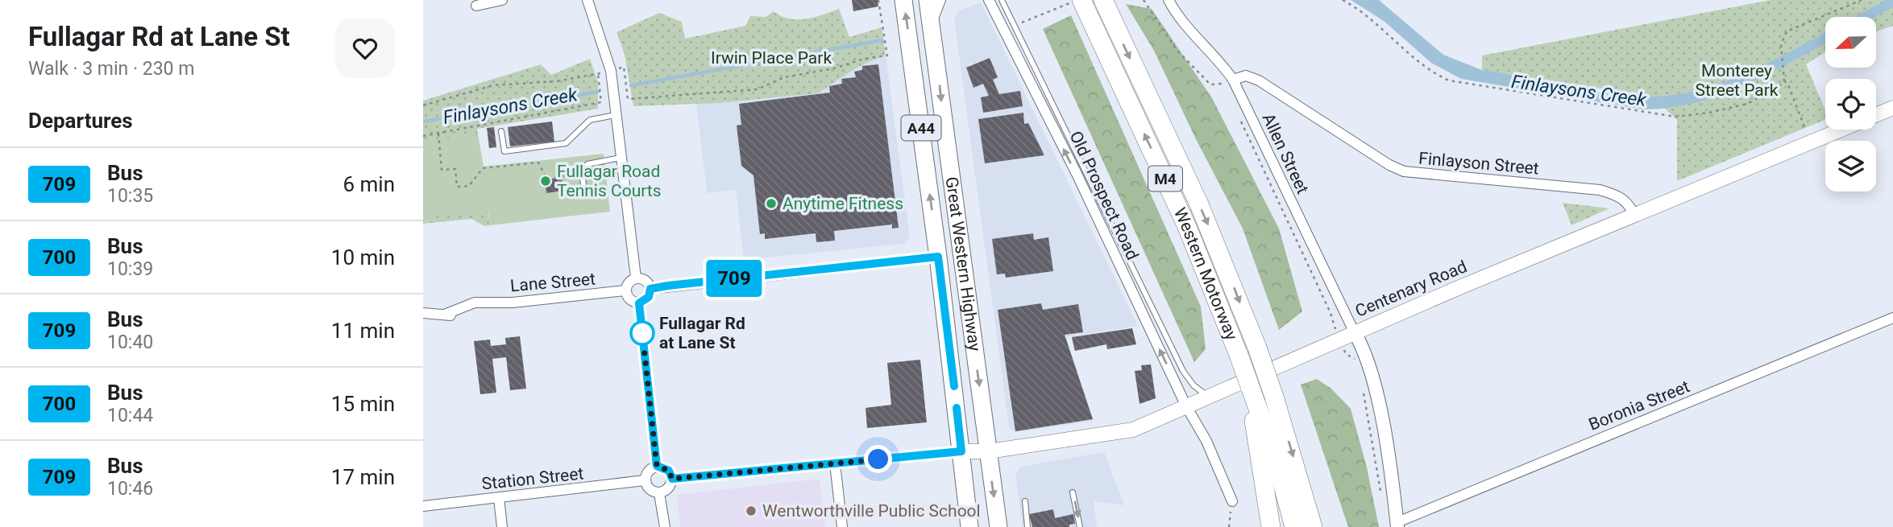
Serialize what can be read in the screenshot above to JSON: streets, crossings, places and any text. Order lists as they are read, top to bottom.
{
  "streets": {
    "highway": [
      "A44",
      "M4",
      "Great Western Highway",
      "Western Motorway"
    ],
    "main road": ["Centenary Road"],
    "street": [
      "Allen Street",
      "Finlayson Street",
      "Old Prospect Road",
      "Lane Street",
      "Boronia Street",
      "Station Street"
    ]
  },
  "crossings": [
    ["Allen Street", "Finlayson Street"],
    ["Allen Street", "Centenary Road"],
    ["Finlayson Street", "Centenary Road"],
    ["Old Prospect Road", "Centenary Road"],
    ["Great Western Highway", "Centenary Road"]
  ],
  "one_way": ["Old Prospect Road"],
  "water": ["Finlaysons Creek"],
  "parks": ["Irwin Place Park", "Monterey Street Park"],
  "places": [
    "Fullagar Road Tennis Courts",
    "Anytime Fitness",
    "Fullagar Rd at Lane St",
    "Wentworthville Public School"
  ],
  "lines": ["bus line 709"],
  "north": "left",
  "page": {
    "heading": [
      ["Fullagar Rd at Lane St", "Walk · 3 min · 230 m"],
      "Departures"
    ],
    "on_map": "709",
    "list": [
      {
        "mark": "709",
        "name": "Bus",
        "note": "10:35",
        "value": "6 min"
      },
      {
        "mark": "700",
        "name": "Bus",
        "note": "10:39",
        "value": "10 min"
      },
      {
        "mark": "709",
        "name": "Bus",
        "note": "10:40",
        "value": "11 min"
      },
      {
        "mark": "700",
        "name": "Bus",
        "note": "10:44",
        "value": "15 min"
      },
      {
        "mark": "709",
        "name": "Bus",
        "note": "10:46",
        "value": "17 min"
      }
    ]
  }
}
